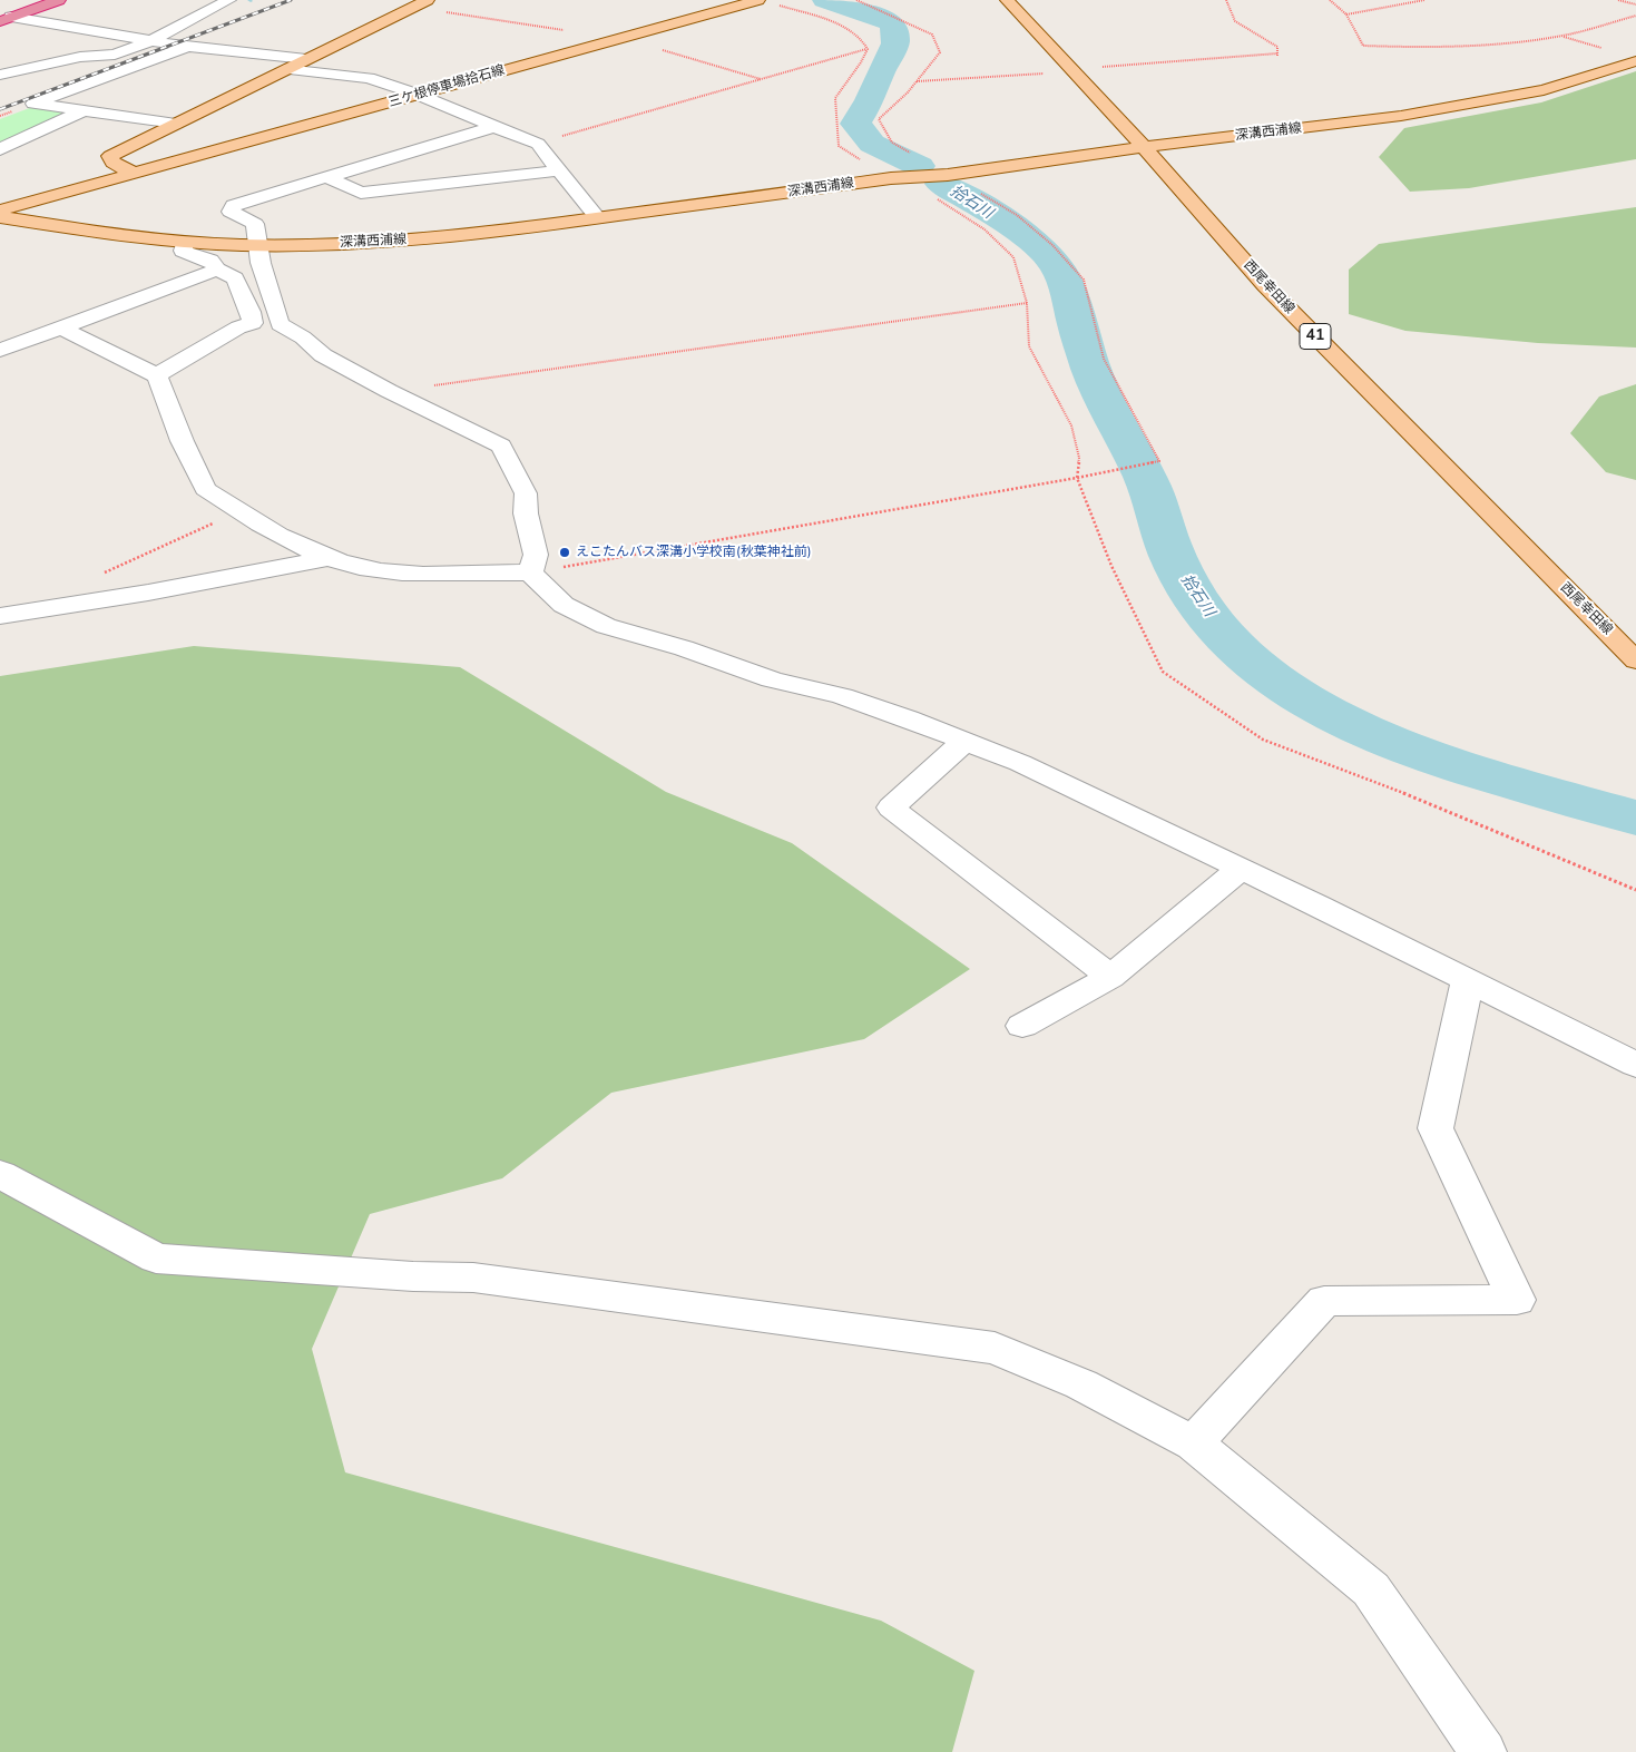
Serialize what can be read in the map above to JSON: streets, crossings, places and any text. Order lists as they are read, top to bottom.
{
  "streets": {
    "main road": [
      "三ケ根停車場拾石線",
      "深溝西浦線",
      "西尾幸田線",
      "41"
    ]
  },
  "crossings": [
    ["深溝西浦線", "西尾幸田線"]
  ],
  "water": ["拾石川"],
  "places": ["えこたんバス深溝小学校南(秋葉神社前)"]
}
